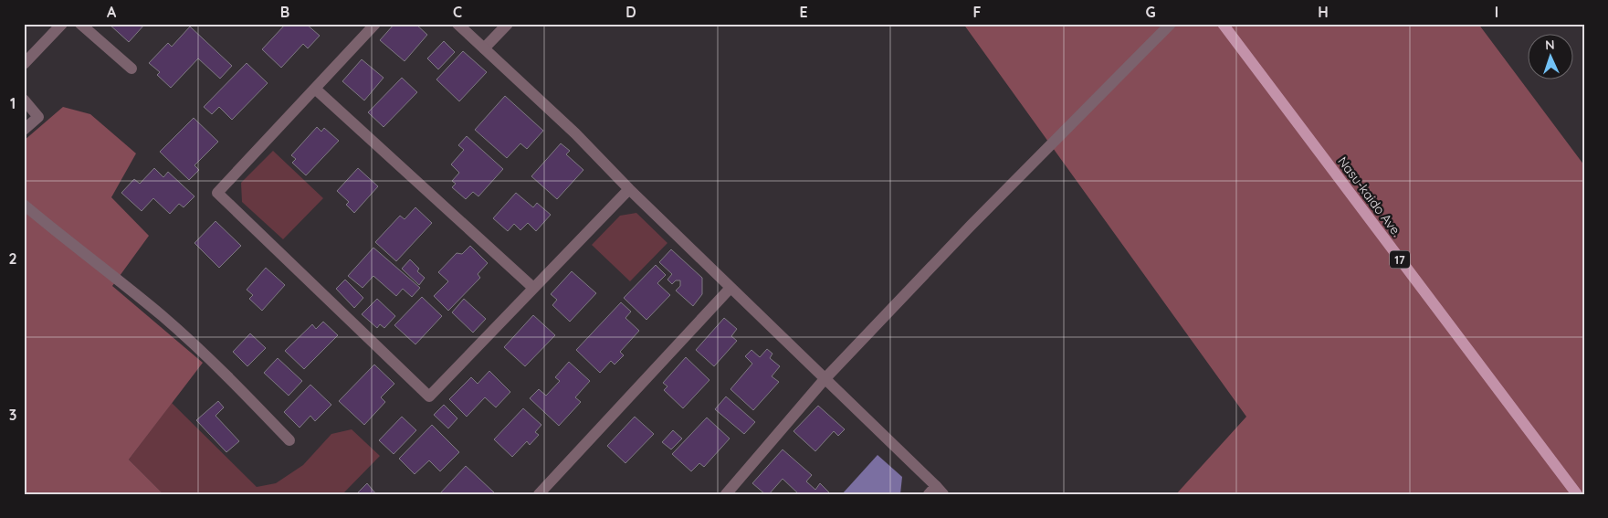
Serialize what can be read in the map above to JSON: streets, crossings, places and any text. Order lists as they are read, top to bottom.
{
  "streets": {
    "main road": ["Nasu-kaido Ave.", "17"]
  },
  "north": "top",
  "grid": {
    "columns": [
      "A",
      "B",
      "C",
      "D",
      "E",
      "F",
      "G",
      "H",
      "I"
    ],
    "rows": ["1", "2", "3"]
  }
}
